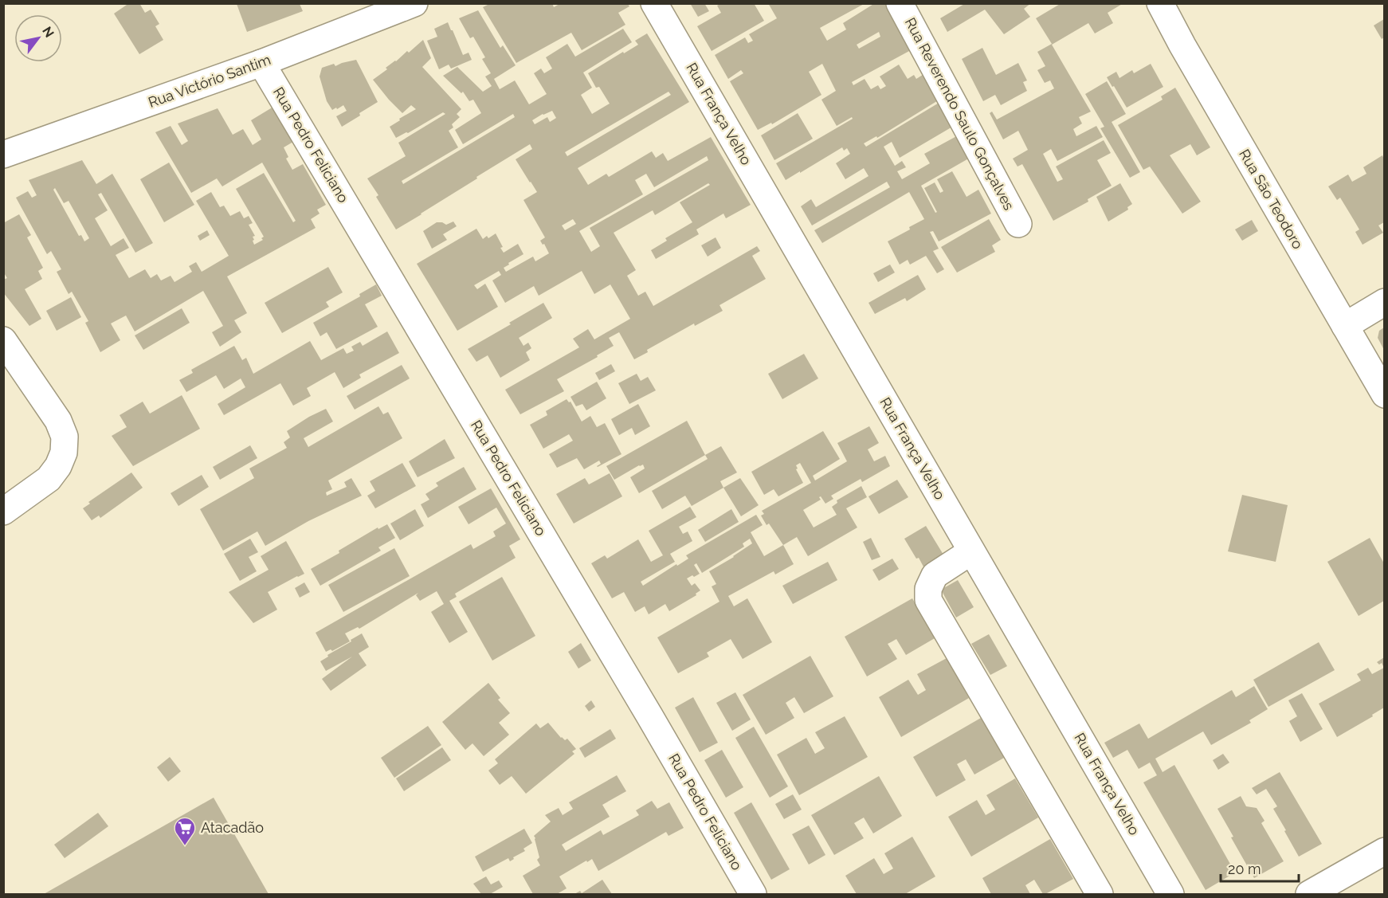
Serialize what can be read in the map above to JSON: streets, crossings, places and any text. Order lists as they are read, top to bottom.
{
  "streets": {
    "street": [
      "Rua Victório Santim",
      "Rua França Velho",
      "Rua Reverendo Saulo Gonçalves",
      "Rua Pedro Feliciano",
      "Rua São Teodoro"
    ]
  },
  "crossings": [
    ["Rua Victório Santim", "Rua Pedro Feliciano"]
  ],
  "places": {
    "supermarket": ["Atacadão"]
  },
  "scale_bar": "20 m",
  "north": "top right"
}
